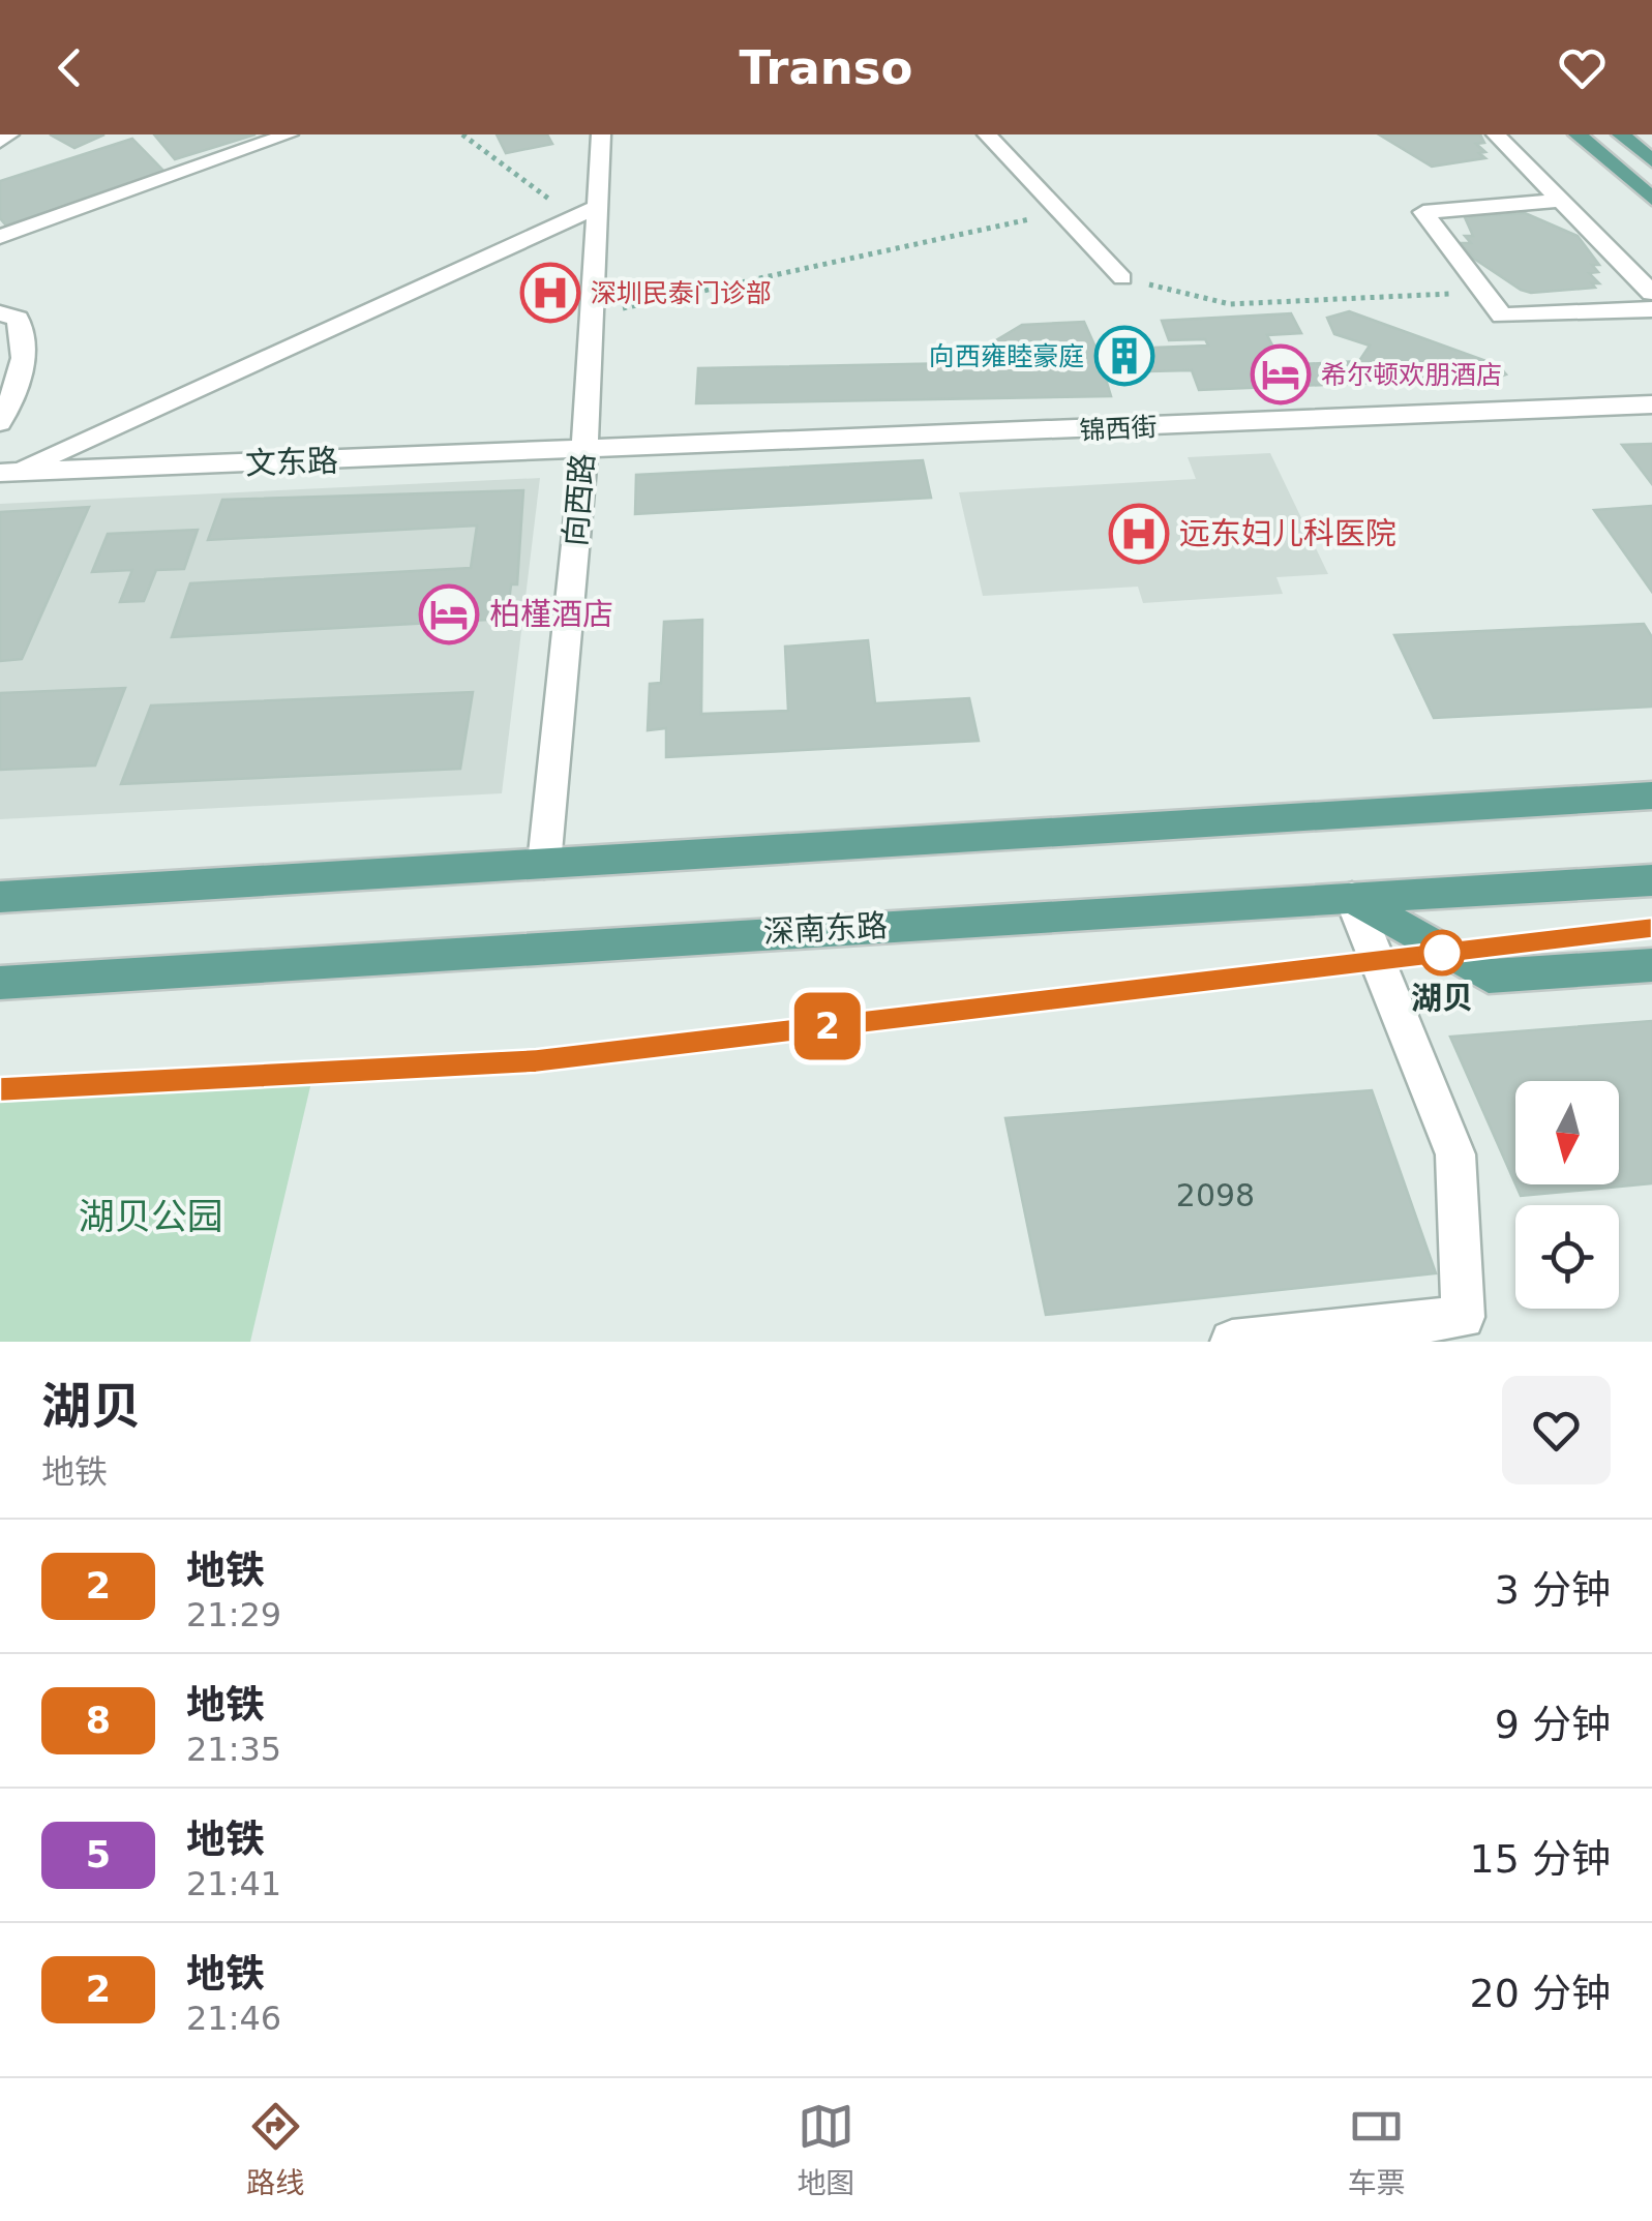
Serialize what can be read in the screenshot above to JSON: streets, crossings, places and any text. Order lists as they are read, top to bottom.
{
  "streets": {
    "main road": ["深南东路"],
    "street": ["锦西街", "文东路", "向西路"]
  },
  "crossings": [
    ["锦西街", "文东路"],
    ["锦西街", "向西路"],
    ["文东路", "向西路"]
  ],
  "parks": ["湖贝公园"],
  "places": {
    "hospital": ["深圳民泰门诊部", "远东妇儿科医院"],
    "building": ["向西雍睦豪庭"],
    "hotel": ["希尔顿欢朋酒店", "柏槿酒店"],
    "other": ["湖贝"]
  },
  "lines": ["metro line 2"],
  "house_numbers": ["2098"],
  "north": "bottom",
  "page": {
    "header": "Transo",
    "on_map": "2",
    "heading": ["湖贝", "地铁"],
    "list": [
      {
        "mark": "2",
        "name": "地铁",
        "note": "21:29",
        "value": "3 分钟"
      },
      {
        "mark": "8",
        "name": "地铁",
        "note": "21:35",
        "value": "9 分钟"
      },
      {
        "mark": "5",
        "name": "地铁",
        "note": "21:41",
        "value": "15 分钟"
      },
      {
        "mark": "2",
        "name": "地铁",
        "note": "21:46",
        "value": "20 分钟"
      }
    ],
    "tabs": ["路线", "地图", "车票"]
  }
}
